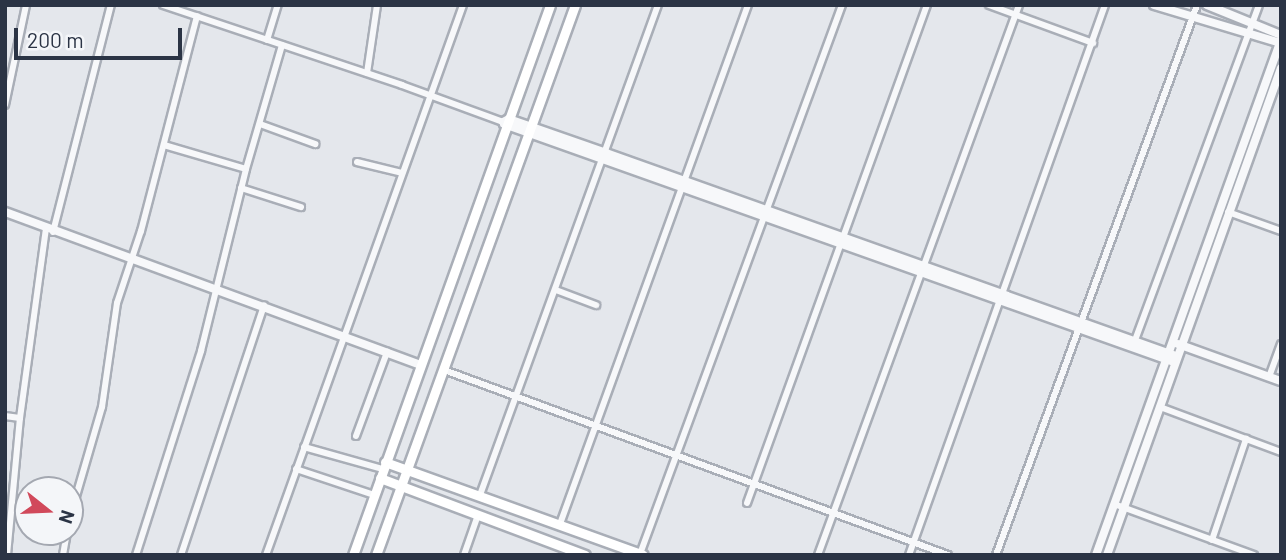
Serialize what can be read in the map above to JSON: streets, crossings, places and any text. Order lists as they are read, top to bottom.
{
  "scale_bar": "200 m",
  "north": "right"
}
